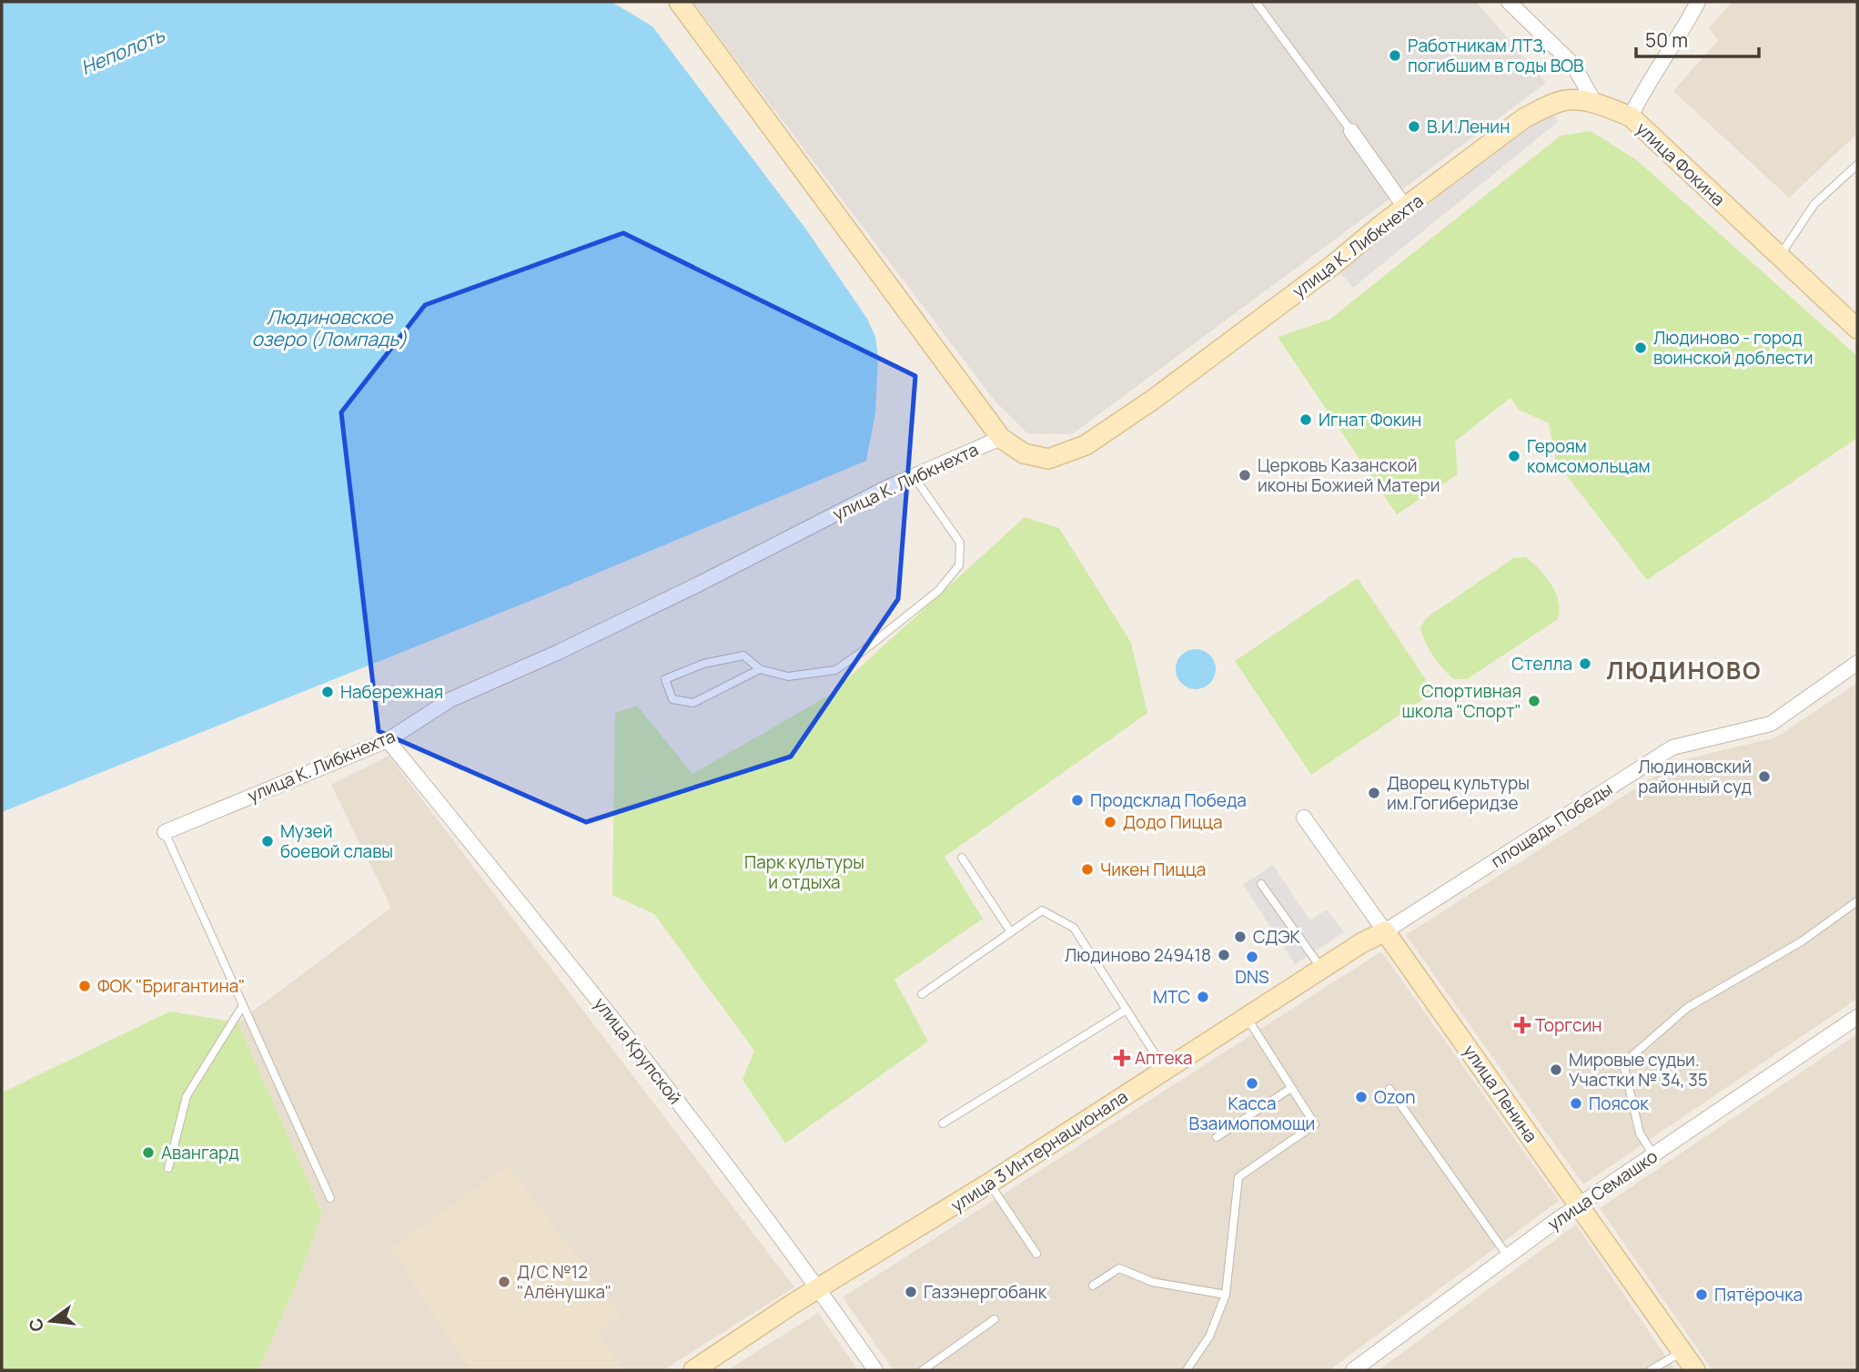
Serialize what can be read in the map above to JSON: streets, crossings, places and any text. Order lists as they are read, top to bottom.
{
  "streets": {
    "street": [
      "улица Фокина",
      "улица К. Либкнехта",
      "площадь Победы",
      "улица Крупской",
      "улица Ленина",
      "улица 3 Интернационала",
      "улица Семашко"
    ]
  },
  "crossings": [
    ["улица Фокина", "улица К. Либкнехта"],
    ["улица К. Либкнехта", "улица Крупской"],
    ["площадь Победы", "улица Ленина"],
    ["площадь Победы", "улица 3 Интернационала"],
    ["улица Крупской", "улица 3 Интернационала"],
    ["улица Ленина", "улица 3 Интернационала"],
    ["улица Ленина", "улица Семашко"]
  ],
  "districts": ["ЛЮДИНОВО"],
  "water": ["Неполоть", "Людиновское озеро (Ломпадь)"],
  "parks": ["Парк культуры и отдыха"],
  "places": {
    "other": [
      "Работникам ЛТЗ, погибшим в годы ВОВ",
      "В.И.Ленин",
      "Людиново - город воинской доблести",
      "Игнат Фокин",
      "Героям комсомольцам",
      "Церковь Казанской иконы Божией Матери",
      "Стелла",
      "Набережная",
      "Спортивная школа \"Спорт\"",
      "Людиновский районный суд",
      "Дворец культуры им.Гогиберидзе",
      "Продсклад Победа",
      "Додо Пицца",
      "Музей боевой славы",
      "Чикен Пицца",
      "СДЭК",
      "Людиново 249418",
      "DNS",
      "ФОК \"Бригантина\"",
      "МТС",
      "Мировые судьи. Участки № 34, 35",
      "Касса Взаимопомощи",
      "Ozon",
      "Поясок",
      "Авангард",
      "Д/С №12 \"Алёнушка\"",
      "Газэнергобанк",
      "Пятёрочка"
    ],
    "health": ["Торгсин", "Аптека"]
  },
  "scale_bar": "50 m",
  "north": "left"
}
